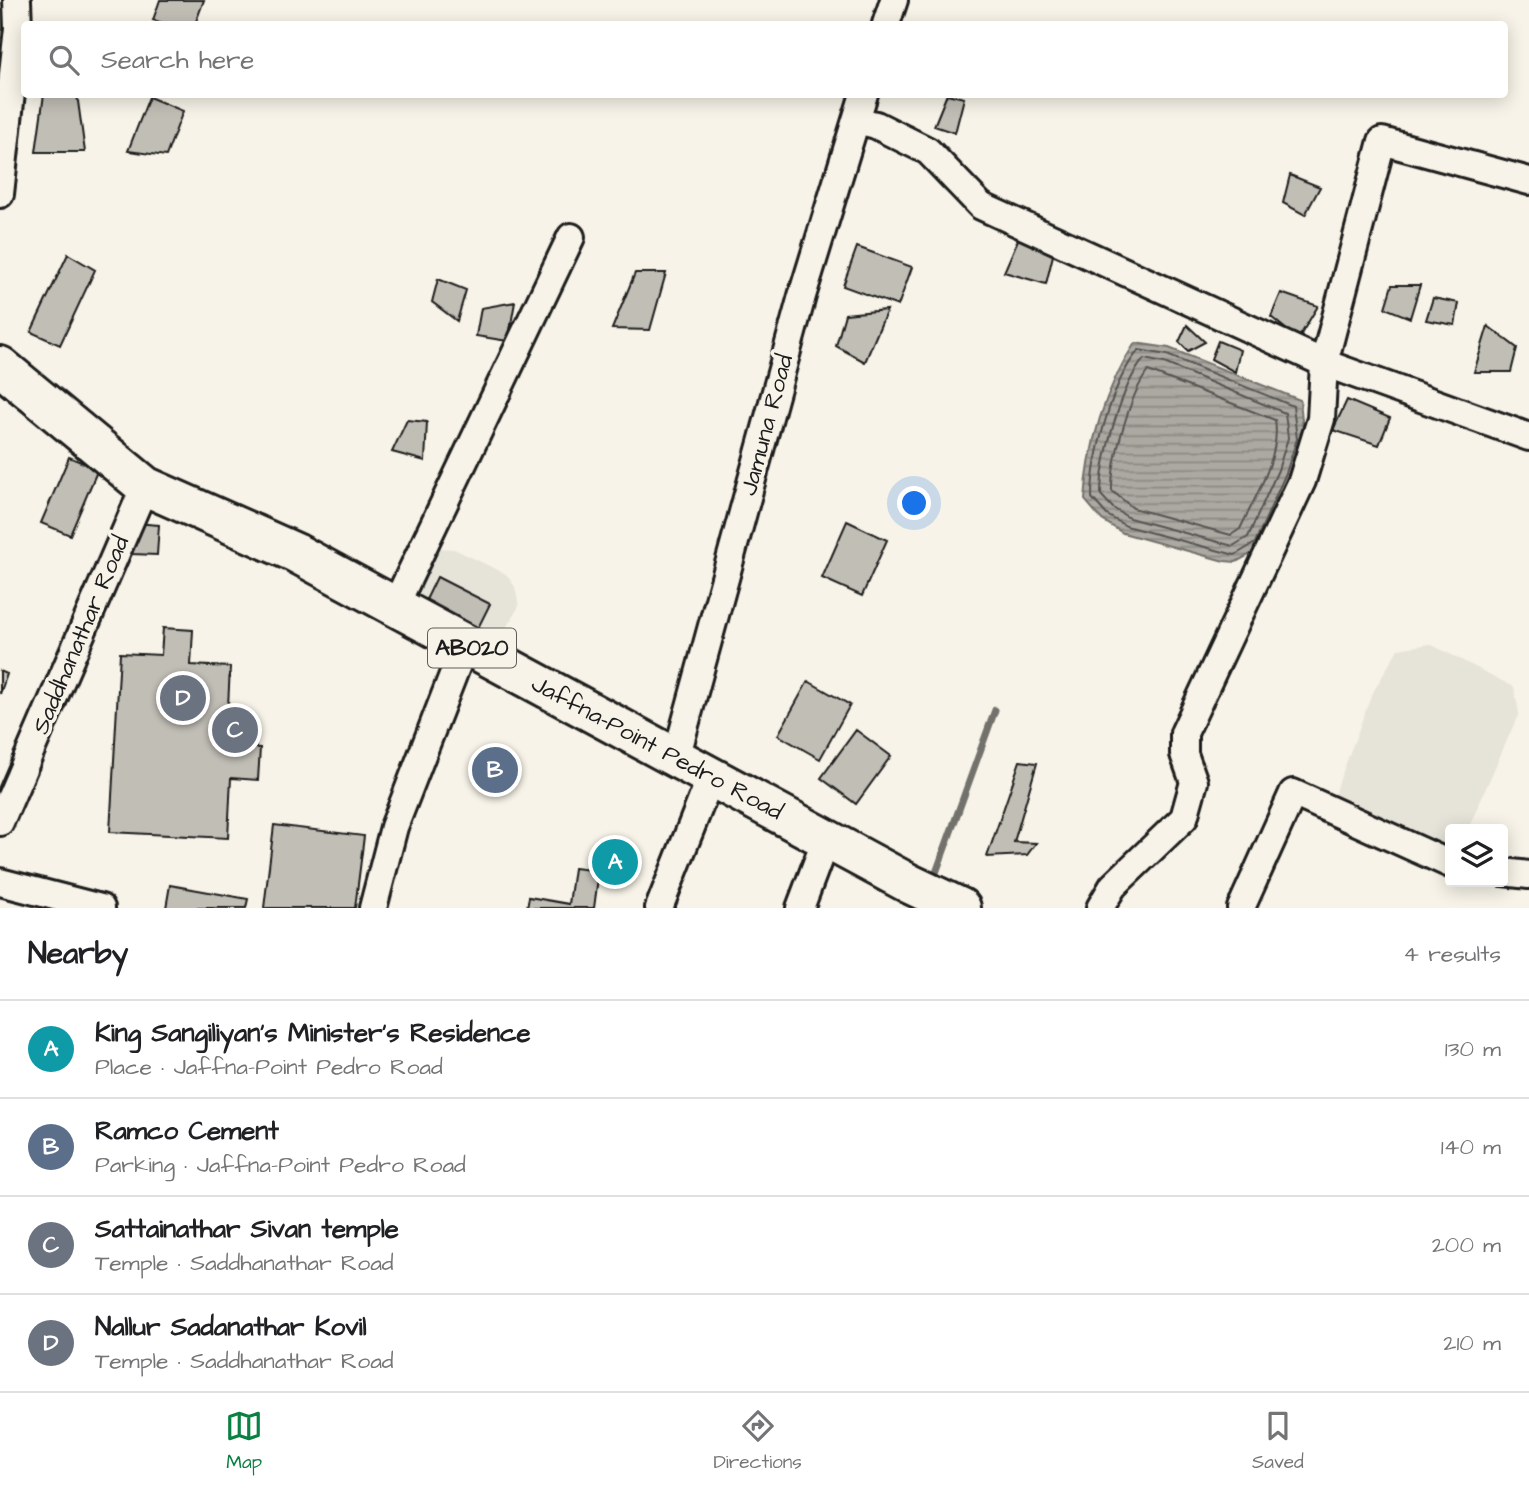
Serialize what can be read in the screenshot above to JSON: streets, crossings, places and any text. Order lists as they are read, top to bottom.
{
  "streets": {
    "main road": ["AB020", "Jaffna-Point Pedro Road"],
    "street": ["Jamuna Road", "Saddhanathar Road"]
  },
  "crossings": [
    ["Jamuna Road", "Jaffna-Point Pedro Road"],
    ["Saddhanathar Road", "Jaffna-Point Pedro Road"]
  ],
  "page": {
    "search": "Search here",
    "pins": [
      "D",
      "C",
      "B",
      "A"
    ],
    "heading": ["Nearby", "4 results"],
    "list": [
      {
        "mark": "A",
        "name": "King Sangiliyan's Minister's Residence",
        "note": "Place · Jaffna-Point Pedro Road",
        "value": "130 m"
      },
      {
        "mark": "B",
        "name": "Ramco Cement",
        "note": "Parking · Jaffna-Point Pedro Road",
        "value": "140 m"
      },
      {
        "mark": "C",
        "name": "Sattainathar Sivan temple",
        "note": "Temple · Saddhanathar Road",
        "value": "200 m"
      },
      {
        "mark": "D",
        "name": "Nallur Sadanathar Kovil",
        "note": "Temple · Saddhanathar Road",
        "value": "210 m"
      }
    ],
    "nav": ["Map", "Directions", "Saved"]
  }
}
